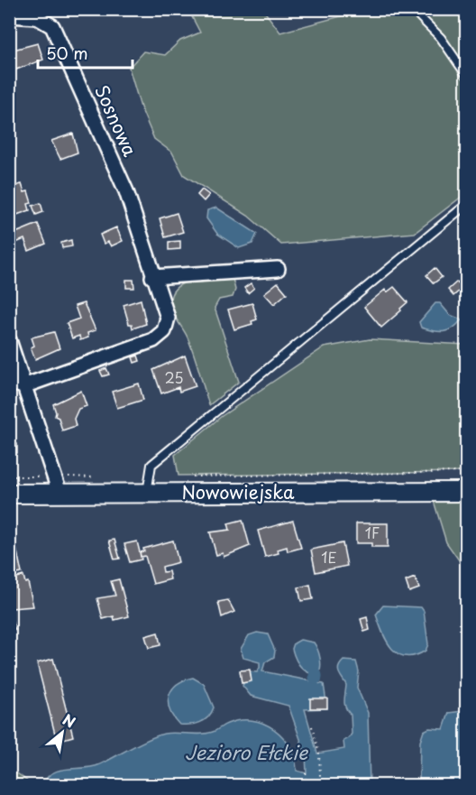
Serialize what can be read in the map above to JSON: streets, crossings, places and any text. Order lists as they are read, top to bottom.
{
  "streets": {
    "street": ["Sosnowa", "Nowowiejska"]
  },
  "water": ["Jezioro Ełckie"],
  "house_numbers": ["25", "1F", "1E"],
  "scale_bar": "50 m",
  "north": "top right"
}
